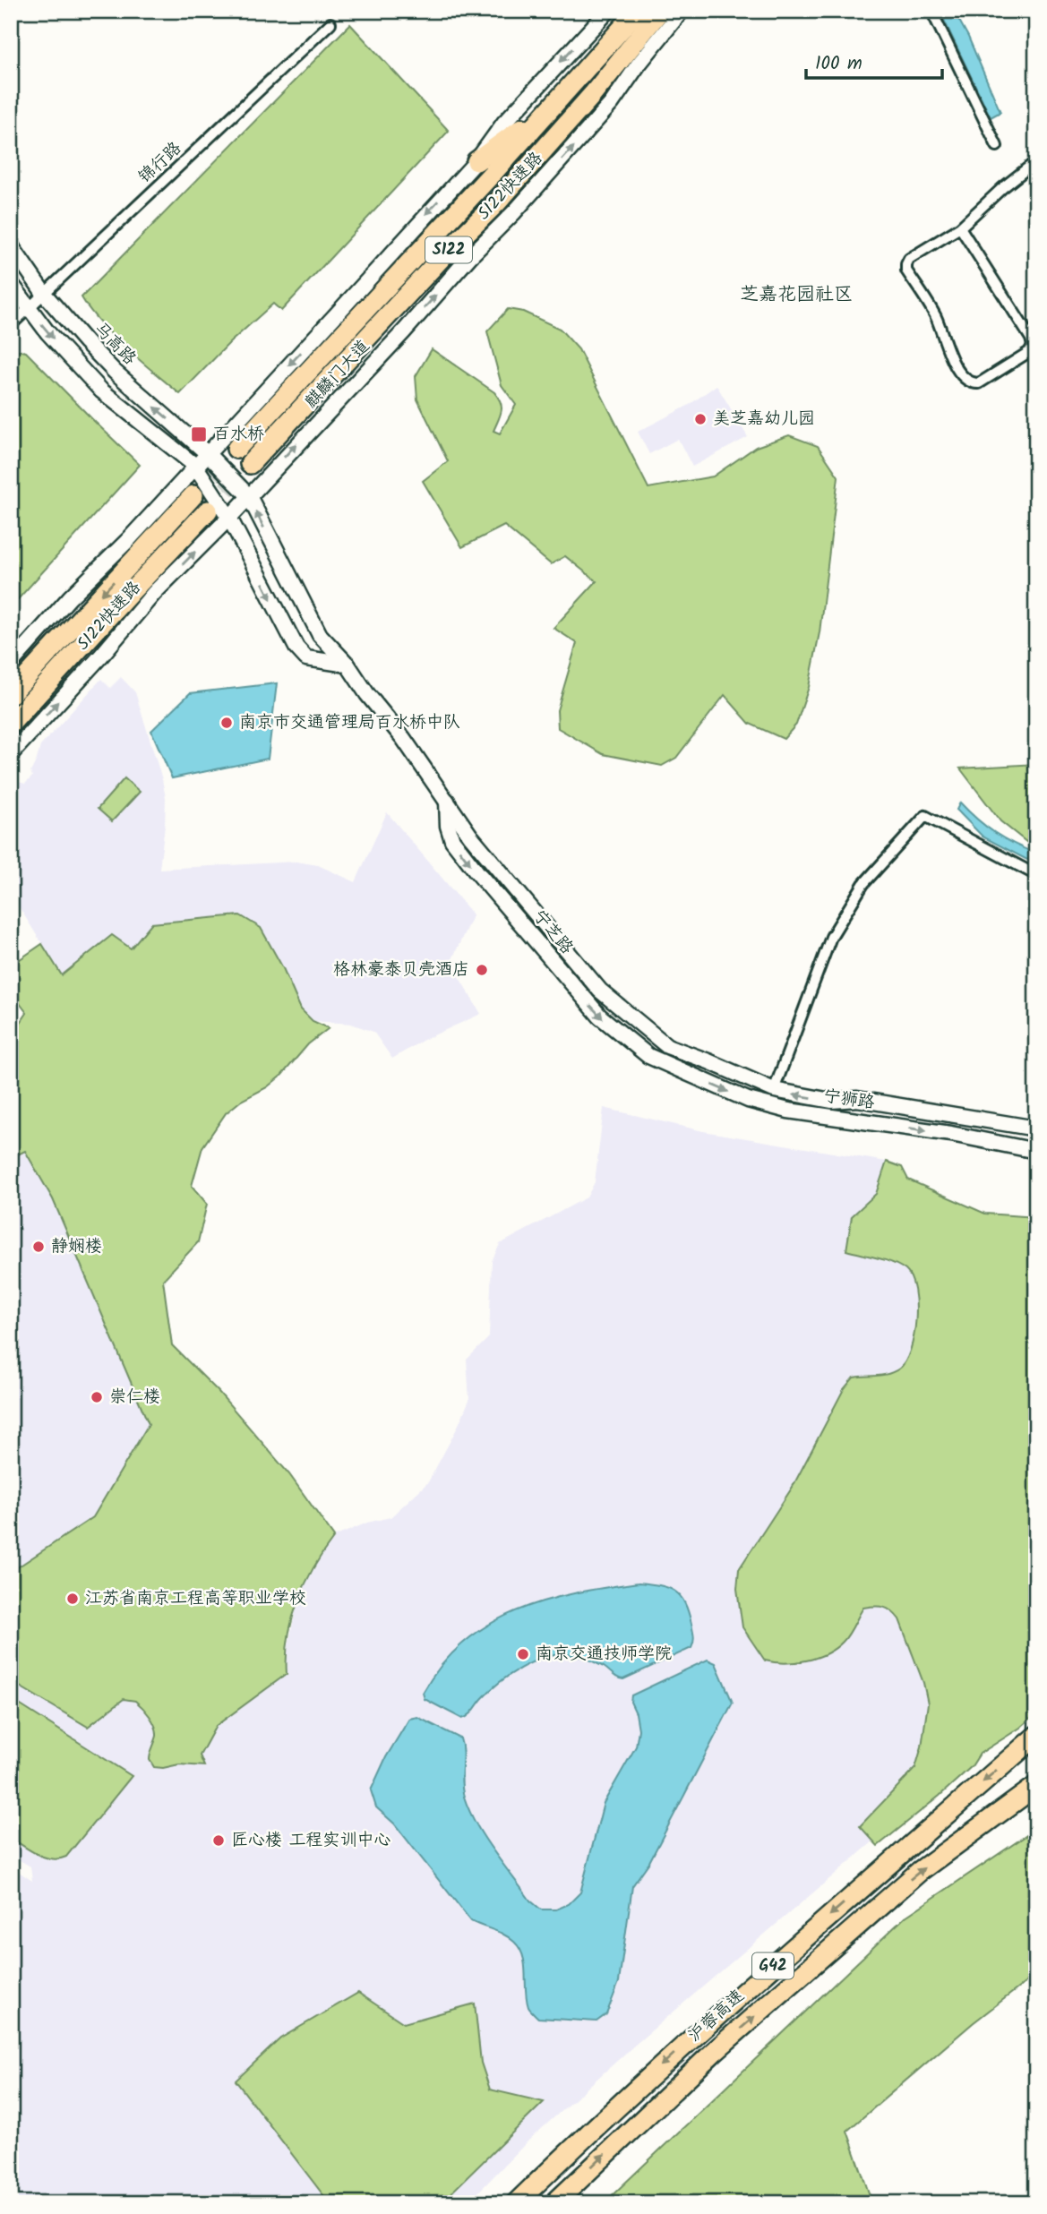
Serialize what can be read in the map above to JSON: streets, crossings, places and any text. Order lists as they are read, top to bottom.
{
  "streets": {
    "highway": [
      "S122快速路",
      "S122",
      "G42",
      "沪蓉高速"
    ],
    "main road": [
      "马高路",
      "麒麟门大道",
      "宁芝路",
      "宁狮路"
    ],
    "street": ["锦行路"]
  },
  "crossings": [
    ["锦行路", "马高路"],
    ["马高路", "麒麟门大道"],
    ["马高路", "宁芝路"],
    ["麒麟门大道", "宁芝路"],
    ["宁芝路", "宁狮路"]
  ],
  "districts": ["芝嘉花园社区"],
  "places": {
    "other": [
      "美芝嘉幼儿园",
      "南京市交通管理局百水桥中队",
      "格林豪泰贝壳酒店",
      "静娴楼",
      "崇仁楼",
      "江苏省南京工程高等职业学校",
      "南京交通技师学院",
      "匠心楼 工程实训中心"
    ],
    "transit": ["百水桥"]
  },
  "scale_bar": "100 m"
}
